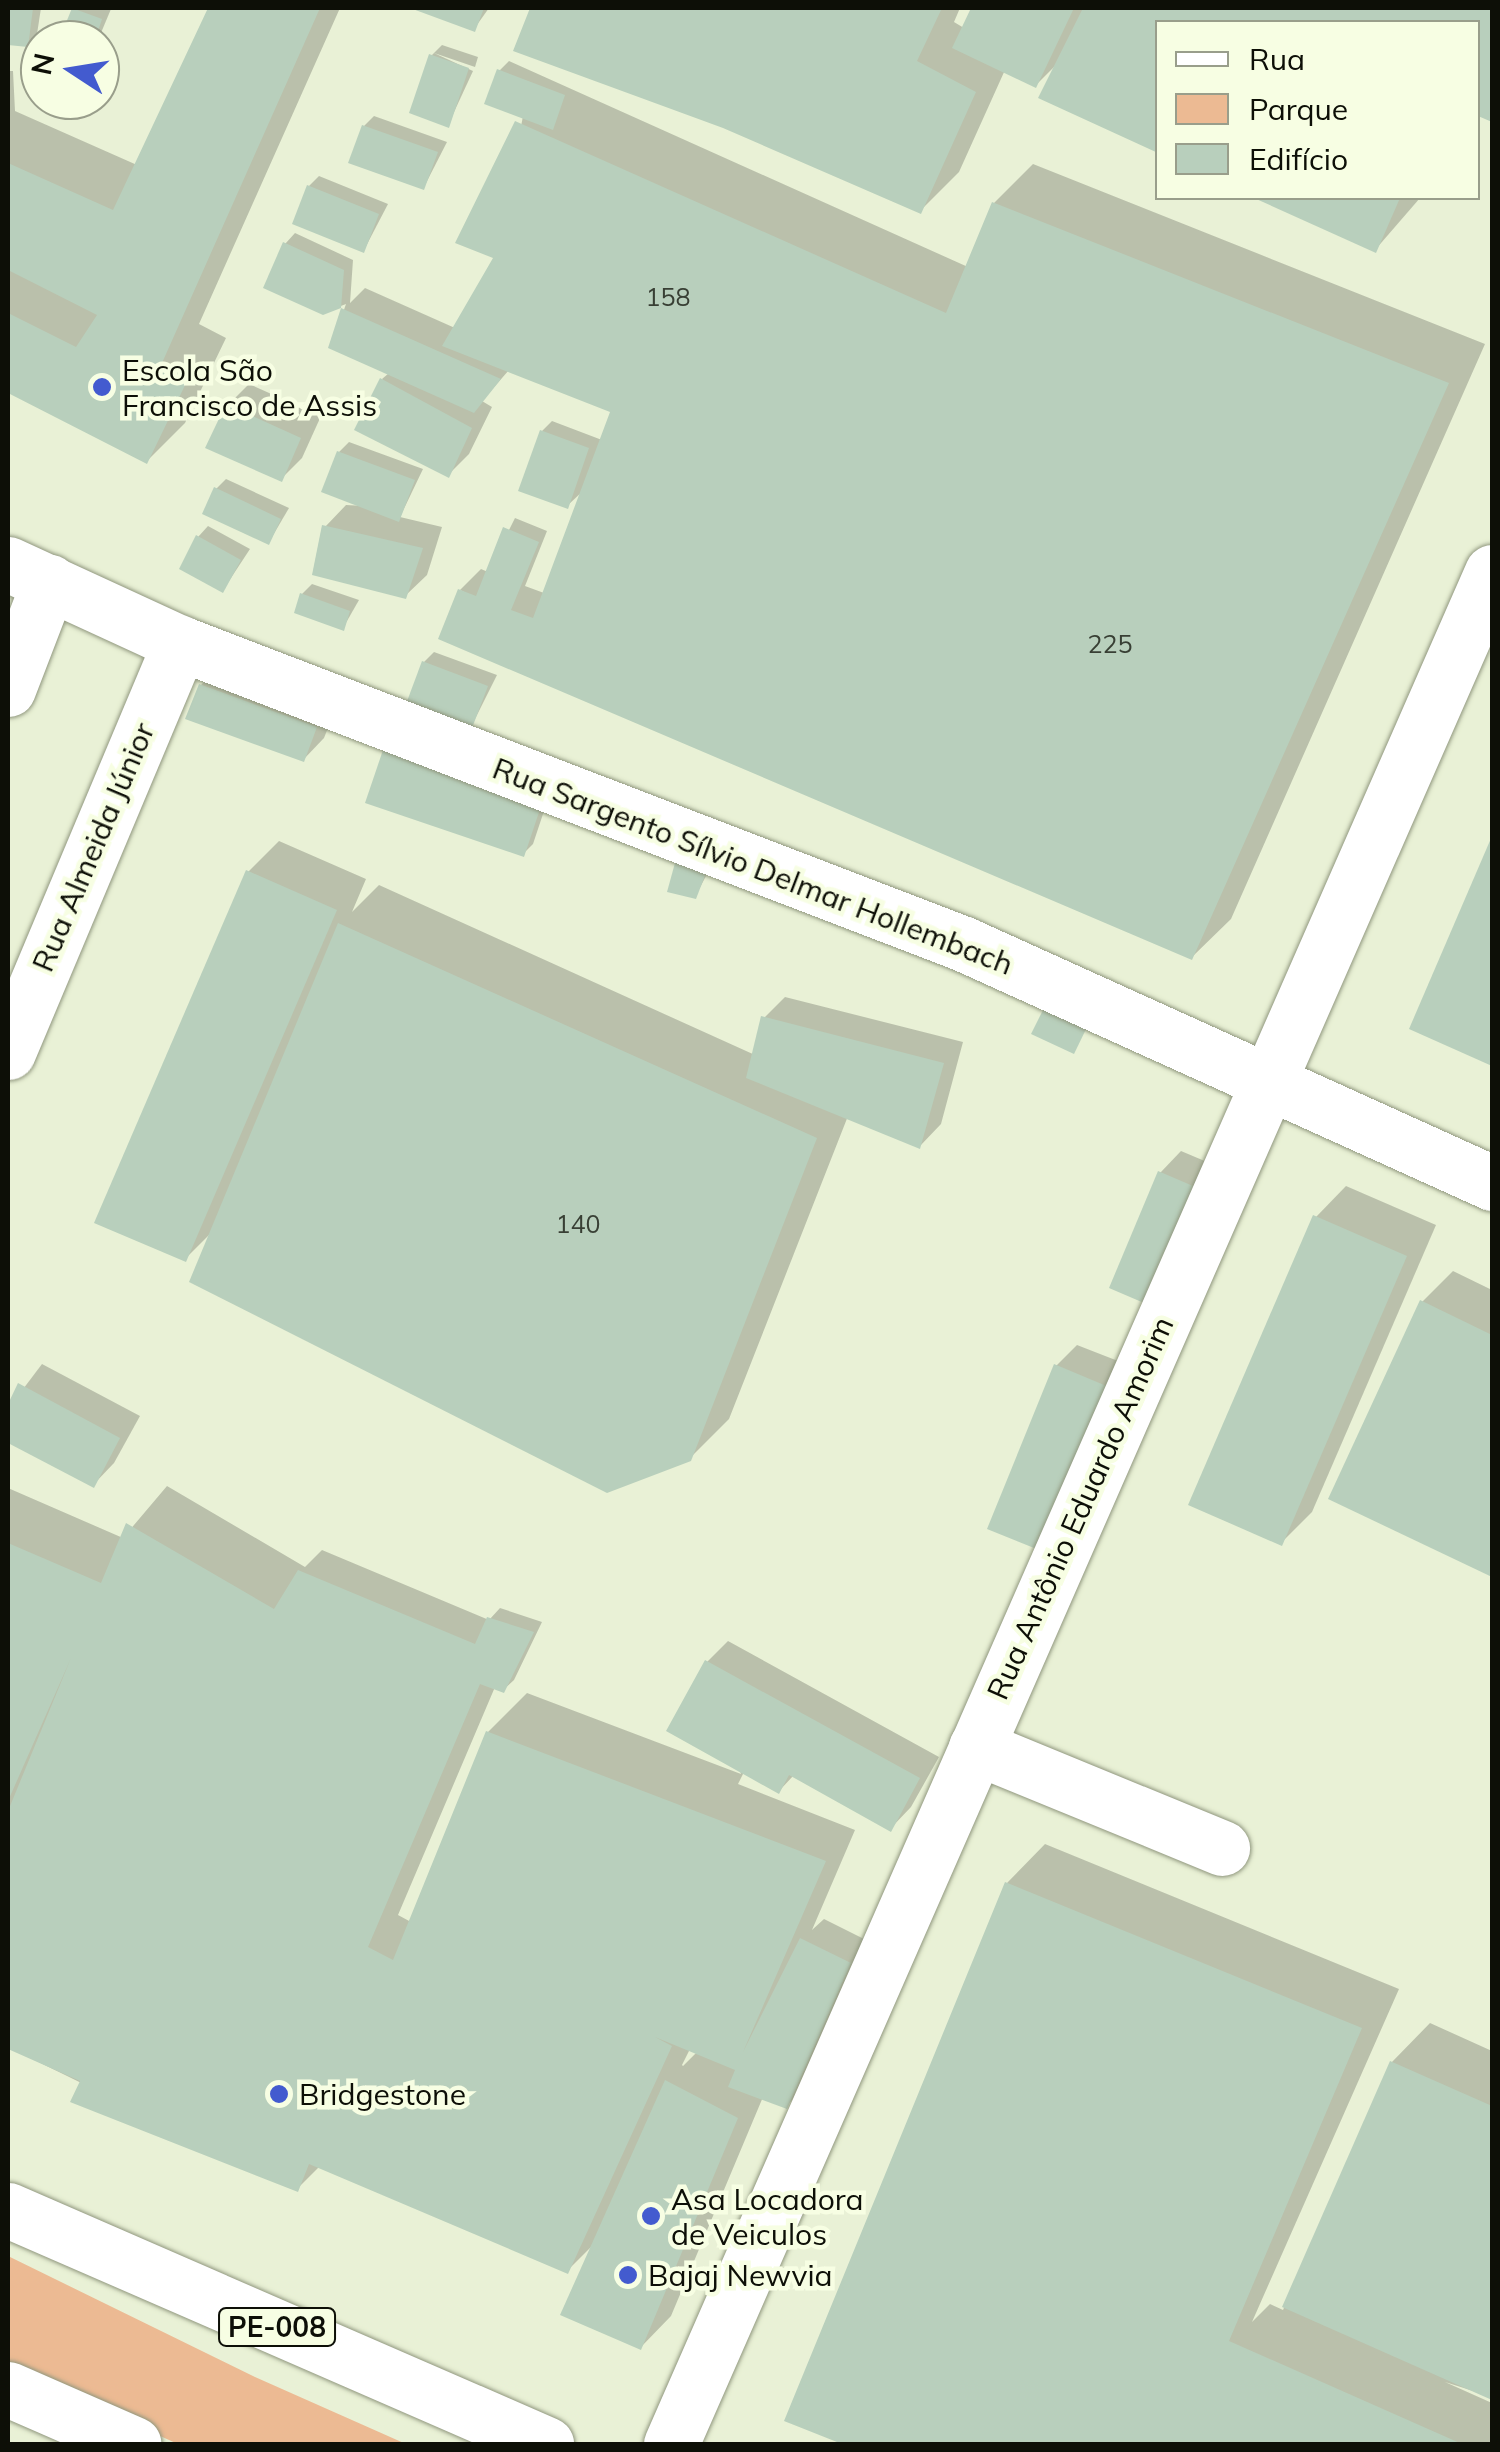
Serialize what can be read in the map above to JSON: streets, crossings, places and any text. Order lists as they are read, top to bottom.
{
  "streets": {
    "main road": [
      "Rua Almeida Júnior",
      "Rua Sargento Sílvio Delmar Hollembach",
      "Rua Antônio Eduardo Amorim",
      "PE-008"
    ]
  },
  "crossings": [
    ["Rua Almeida Júnior", "Rua Sargento Sílvio Delmar Hollembach"],
    ["Rua Sargento Sílvio Delmar Hollembach", "Rua Antônio Eduardo Amorim"]
  ],
  "places": [
    "Escola São Francisco de Assis",
    "Bridgestone",
    "Asa Locadora de Veiculos",
    "Bajaj Newvia"
  ],
  "house_numbers": ["158", "225", "140"],
  "legend": ["Rua", "Parque", "Edifício"],
  "north": "left"
}
